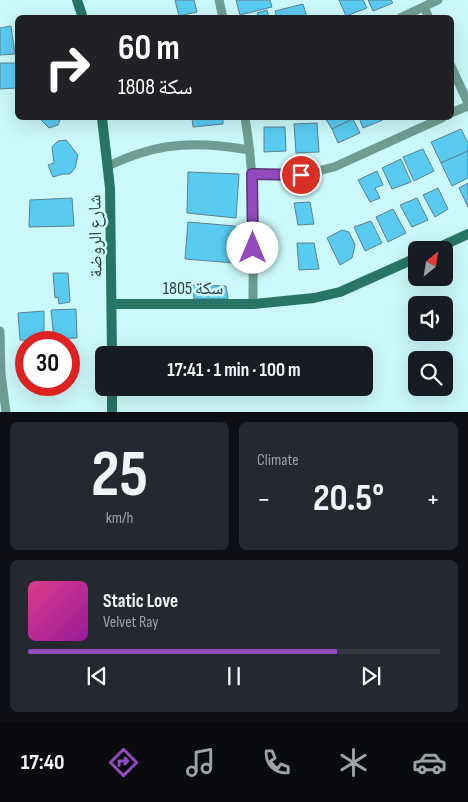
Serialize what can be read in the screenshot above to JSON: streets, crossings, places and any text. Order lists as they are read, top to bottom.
{
  "streets": {
    "street": ["شارع الروضة", "سكة 1805"]
  },
  "crossings": [
    ["شارع الروضة", "سكة 1805"]
  ],
  "north": "top right",
  "page": {
    "turn": ["60 m", "سكة 1808"],
    "limit": "30",
    "trip": "17:41 · 1 min · 100 m",
    "tile": [
      ["25", "km/h"],
      "Climate"
    ],
    "heat": ["−", "20.5°", "+"],
    "song": ["Static Love", "Velvet Ray"],
    "tabs": "17:40"
  }
}
